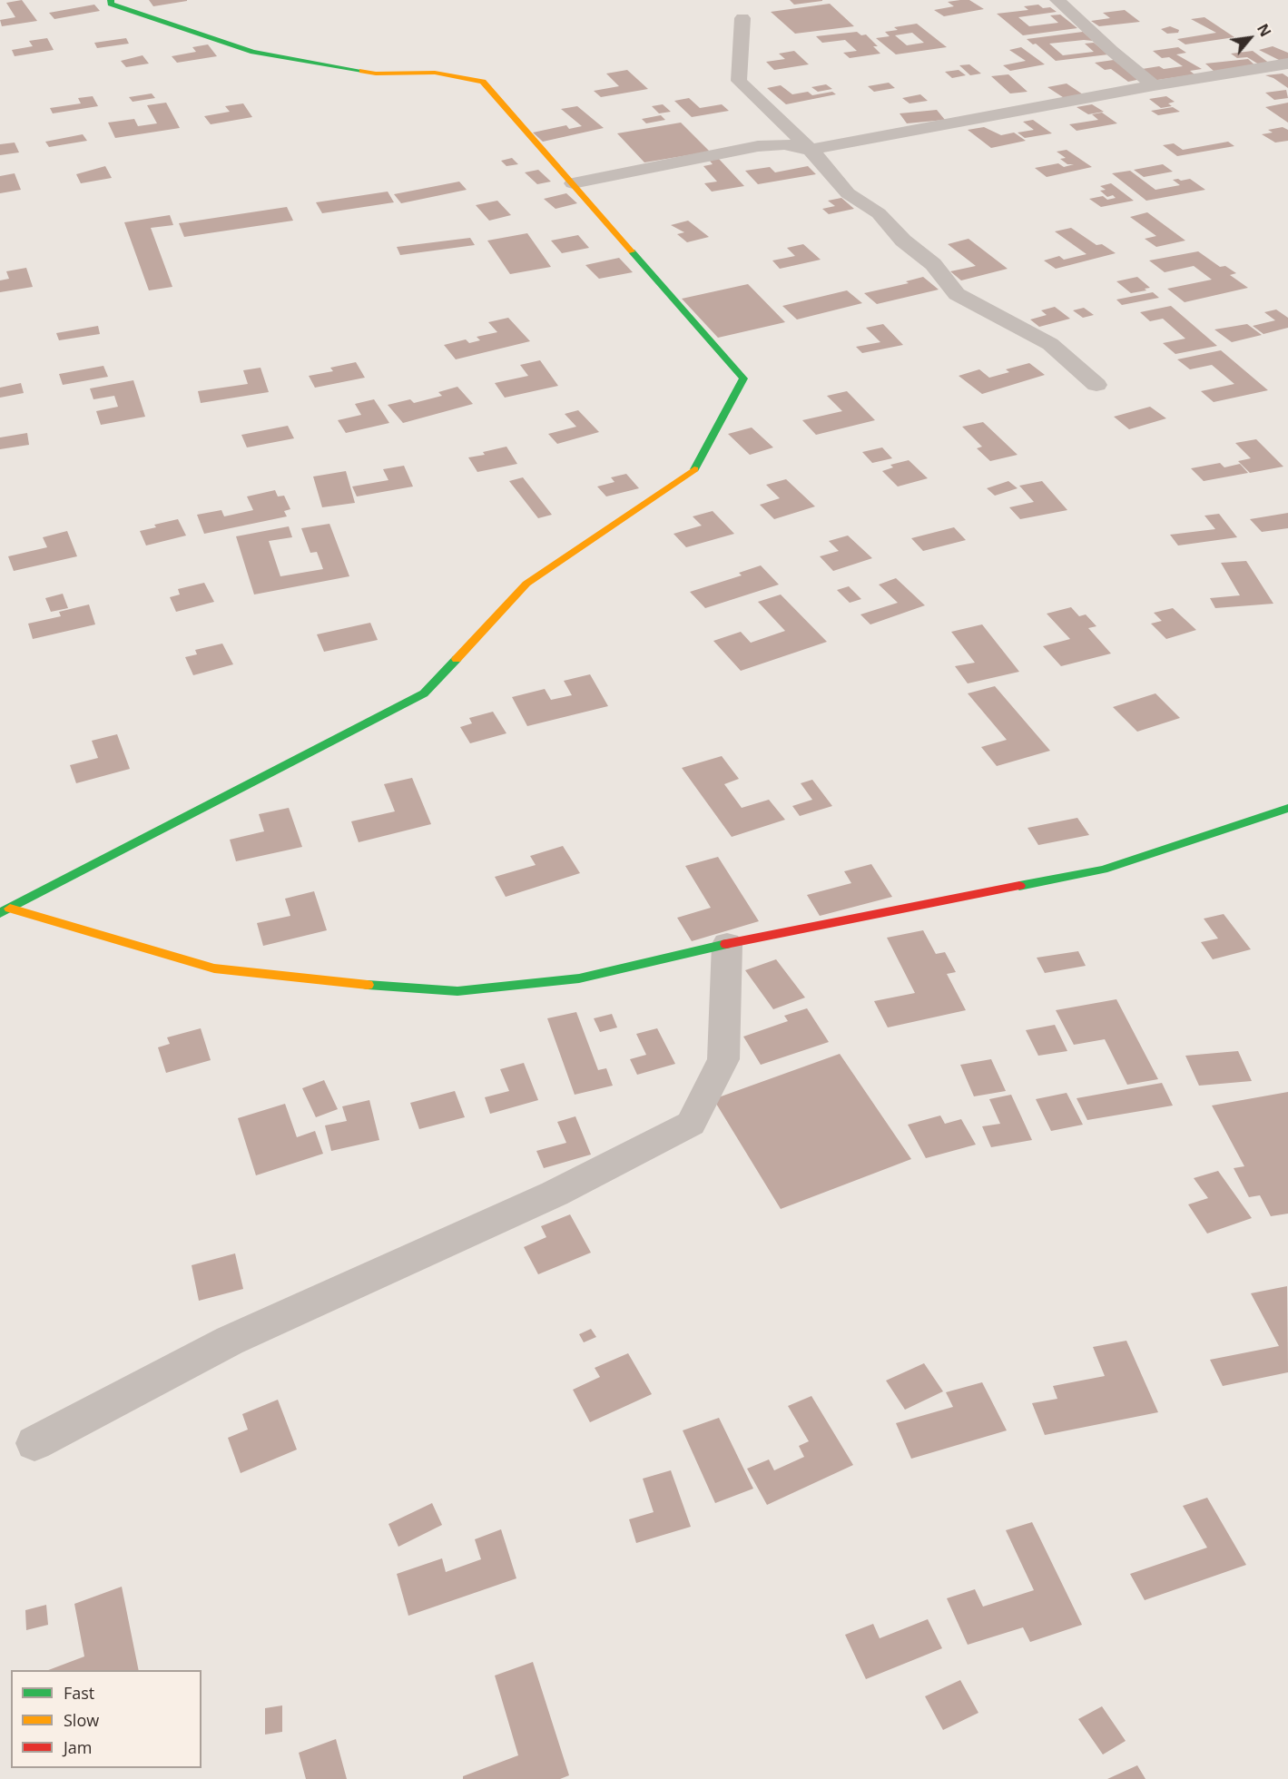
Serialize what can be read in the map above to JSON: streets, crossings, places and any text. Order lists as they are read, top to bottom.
{
  "legend": ["Fast", "Slow", "Jam"],
  "north": "top right"
}
